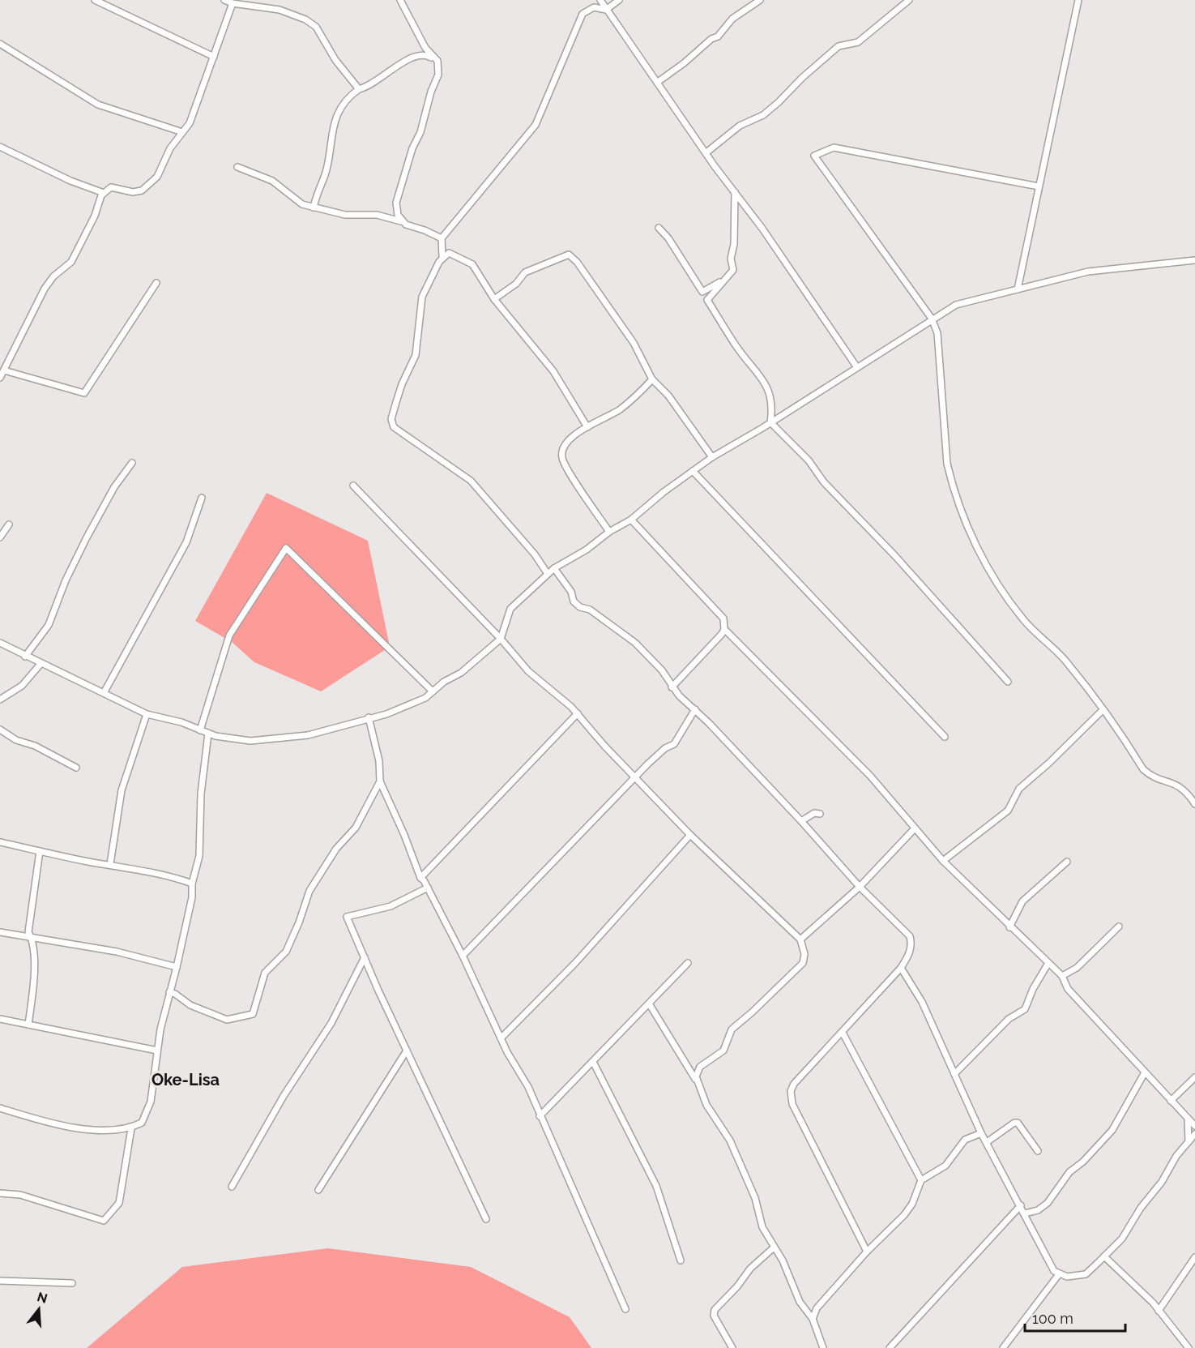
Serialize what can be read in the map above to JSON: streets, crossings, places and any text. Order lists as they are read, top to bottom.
{
  "districts": ["Oke-Lisa"],
  "scale_bar": "100 m",
  "north": "top"
}
